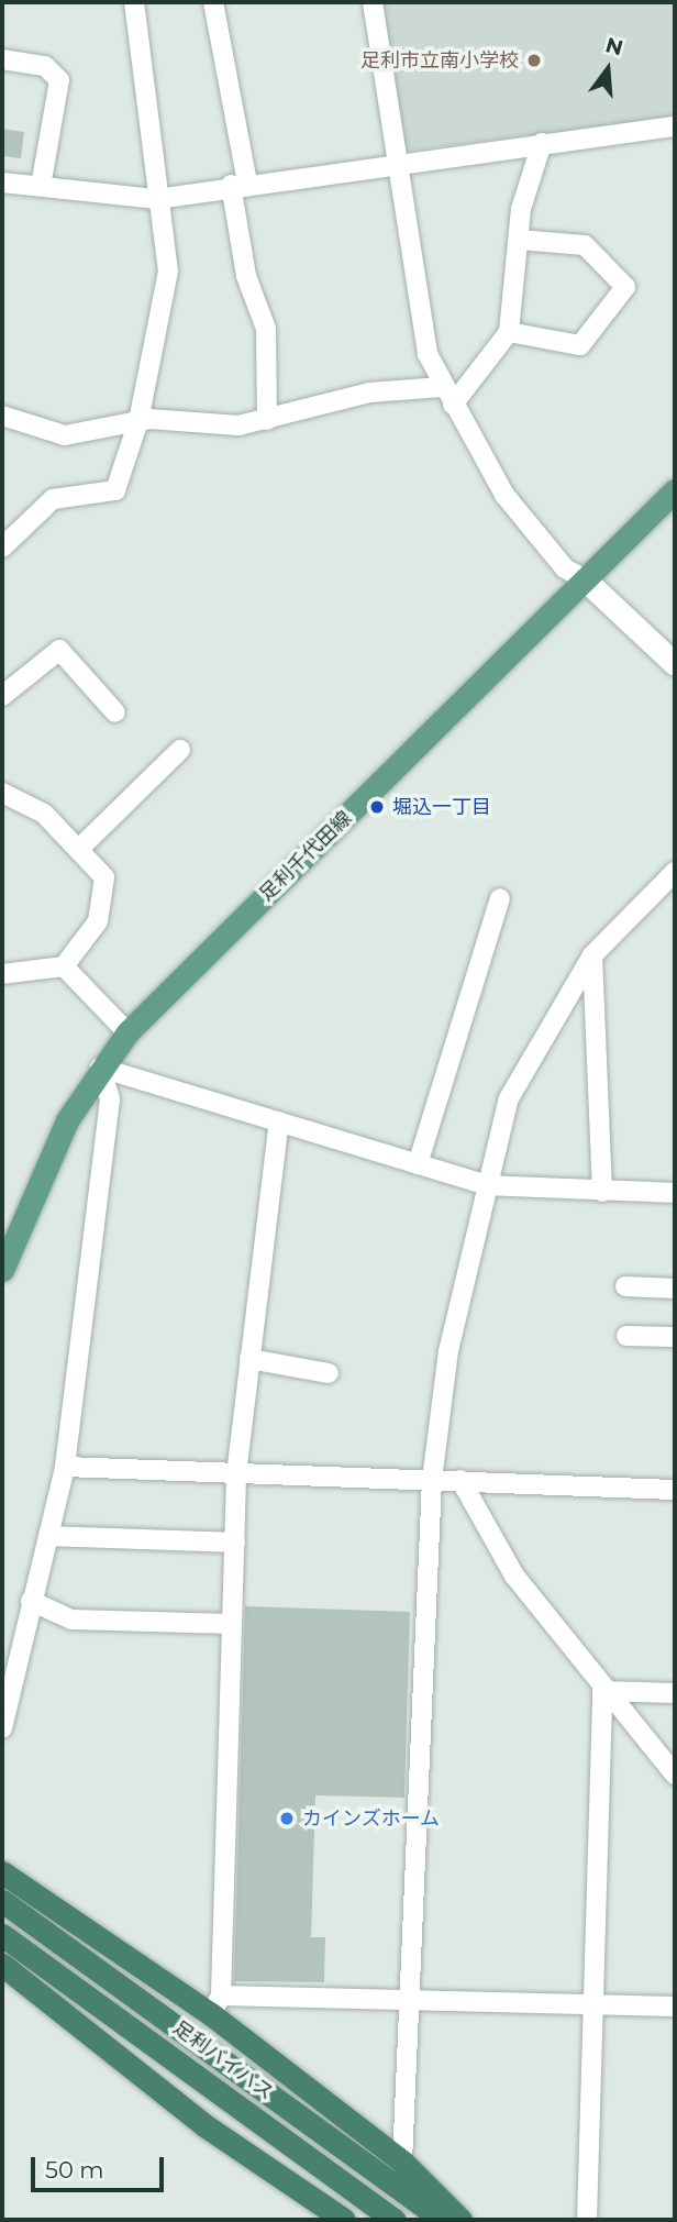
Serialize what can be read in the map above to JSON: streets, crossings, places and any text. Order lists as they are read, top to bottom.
{
  "streets": {
    "highway": ["足利バイパス"],
    "main road": ["足利千代田線"]
  },
  "places": ["足利市立南小学校", "堀込一丁目", "カインズホーム"],
  "scale_bar": "50 m",
  "north": "top"
}
